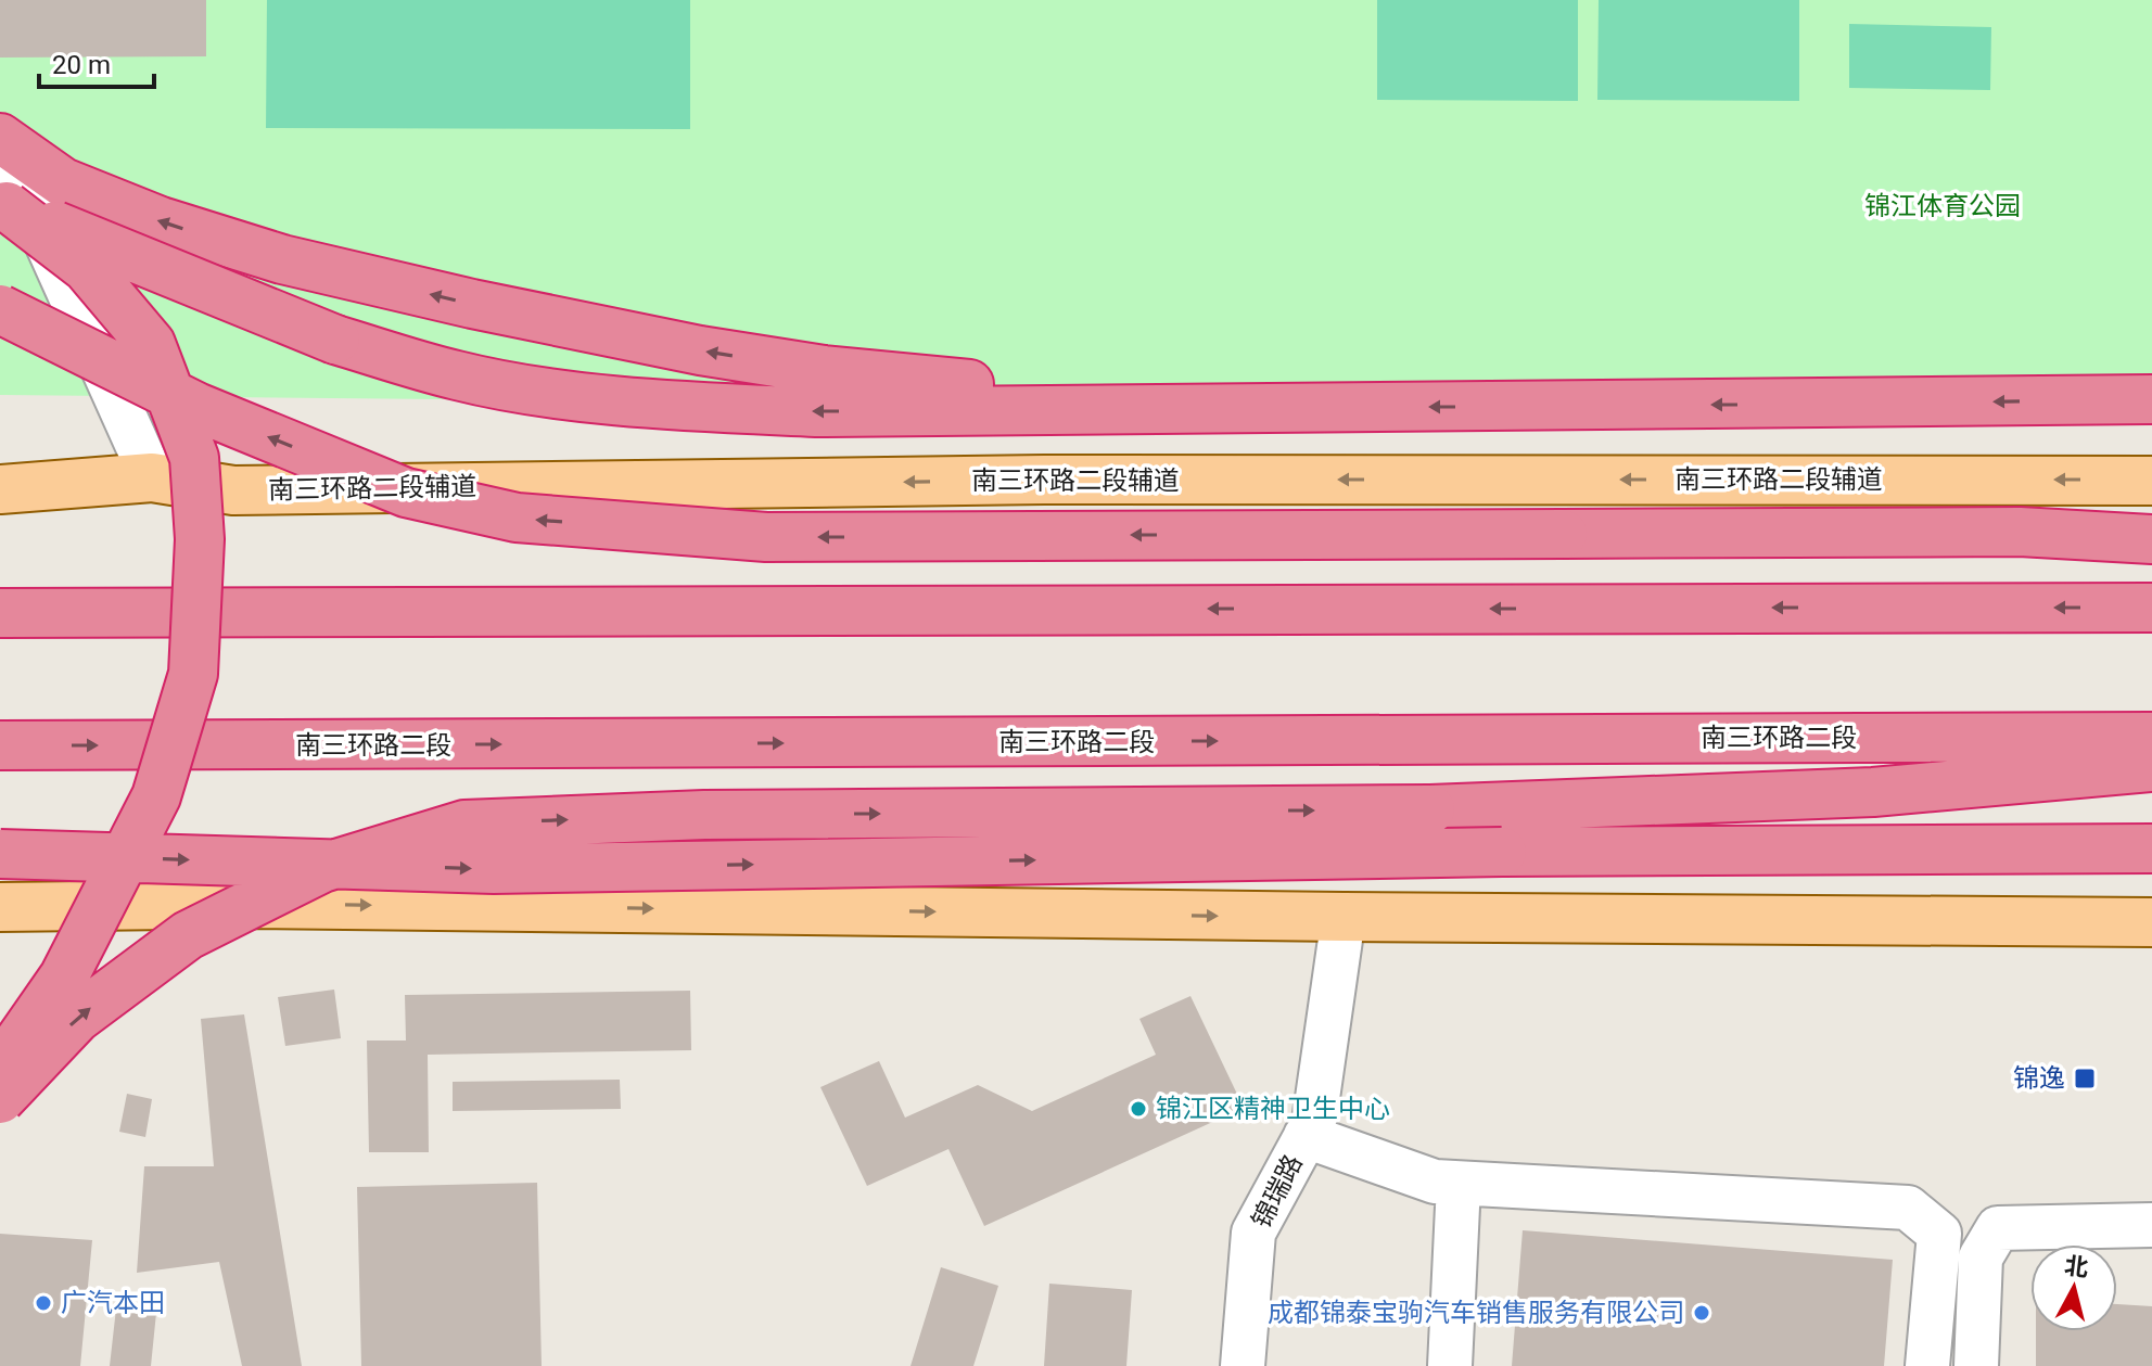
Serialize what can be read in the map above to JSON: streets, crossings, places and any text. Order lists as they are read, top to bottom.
{
  "streets": {
    "highway": ["南三环路二段"],
    "main road": ["南三环路二段辅道"],
    "street": ["锦瑞路"]
  },
  "parks": ["锦江体育公园"],
  "places": {
    "transit": ["锦逸"],
    "other": ["锦江区精神卫生中心", "广汽本田", "成都锦泰宝驹汽车销售服务有限公司"]
  },
  "scale_bar": "20 m",
  "north": "top"
}
